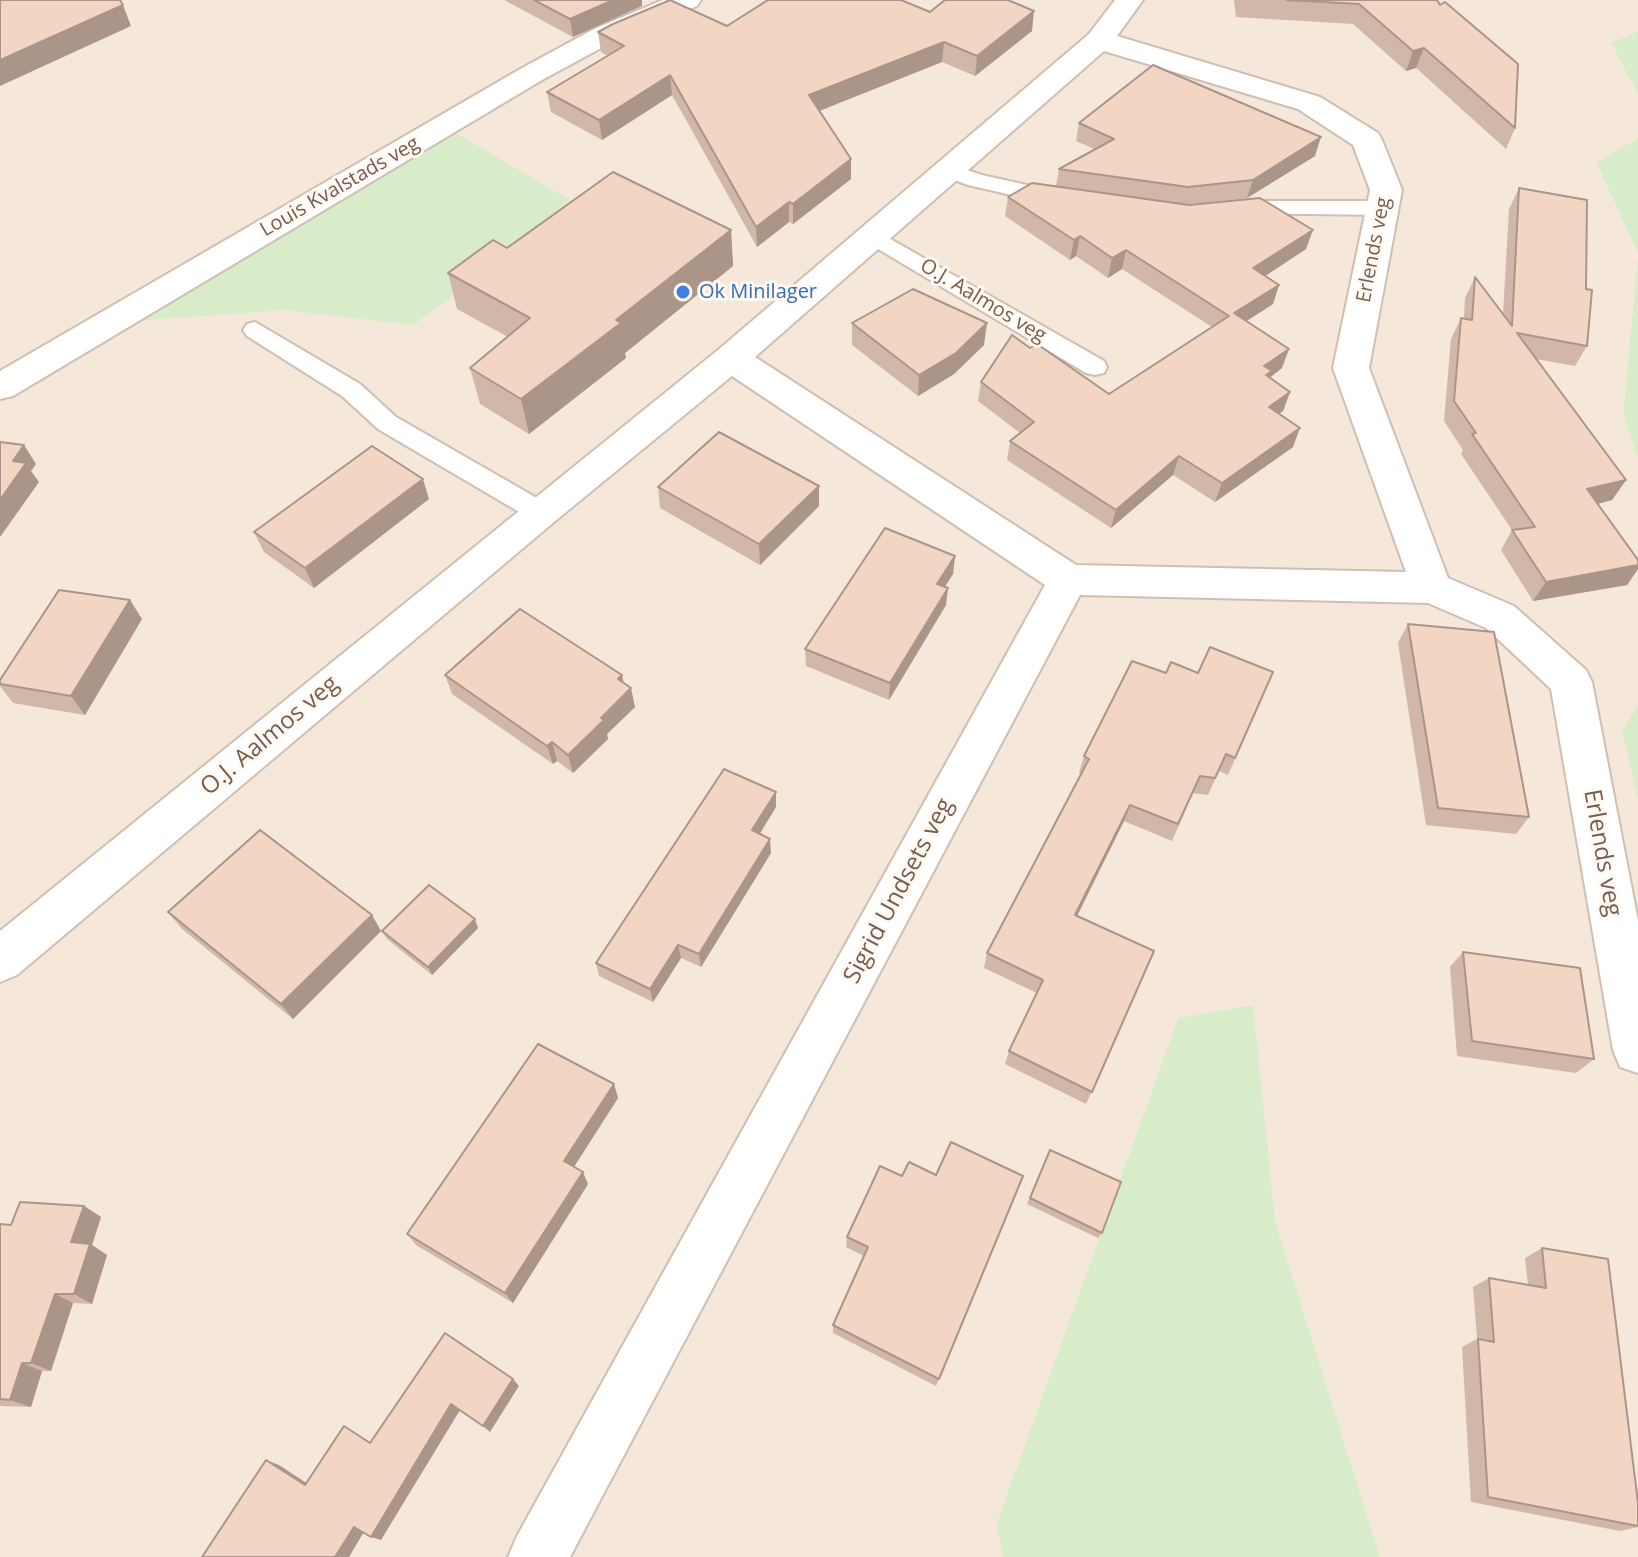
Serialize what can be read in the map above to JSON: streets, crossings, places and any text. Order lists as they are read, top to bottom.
{
  "streets": {
    "street": [
      "Louis Kvalstads veg",
      "Erlends veg",
      "O.J. Aalmos veg",
      "Sigrid Undsets veg"
    ]
  },
  "crossings": [
    ["Erlends veg", "O.J. Aalmos veg"],
    ["Erlends veg", "Sigrid Undsets veg"]
  ],
  "places": ["Ok Minilager"]
}
